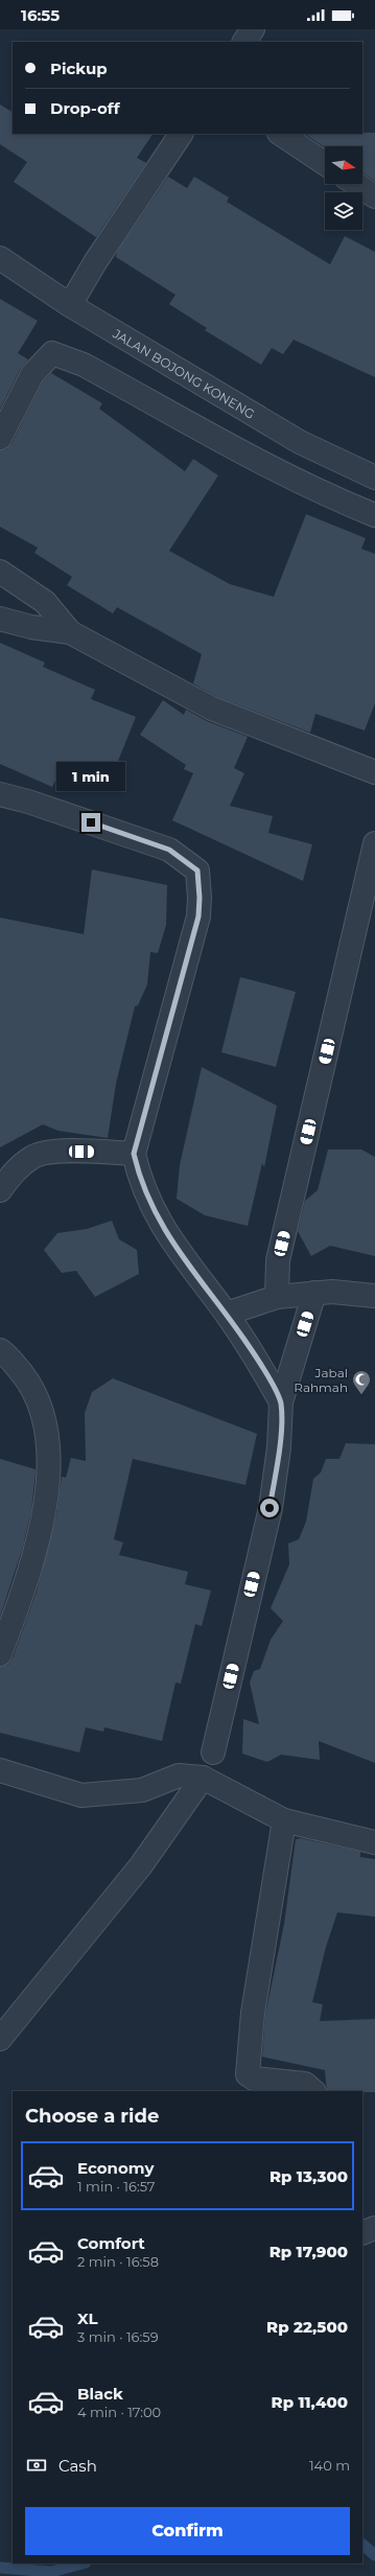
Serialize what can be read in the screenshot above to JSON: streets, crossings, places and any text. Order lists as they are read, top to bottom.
{
  "streets": {
    "street": ["JALAN BOJONG KONENG"]
  },
  "places": {
    "mosque": ["Jabal Rahmah"]
  },
  "north": "right",
  "page": {
    "status": "16:55",
    "banner": ["Pickup", "Drop-off"],
    "bubble": "1 min",
    "heading": "Choose a ride",
    "list": [
      {
        "name": "Economy",
        "note": "1 min · 16:57",
        "value": "Rp 13,300"
      },
      {
        "name": "Comfort",
        "note": "2 min · 16:58",
        "value": "Rp 17,900"
      },
      {
        "name": "XL",
        "note": "3 min · 16:59",
        "value": "Rp 22,500"
      },
      {
        "name": "Black",
        "note": "4 min · 17:00",
        "value": "Rp 11,400"
      }
    ],
    "pay": ["Cash", "140 m"],
    "buttons": "Confirm"
  }
}
